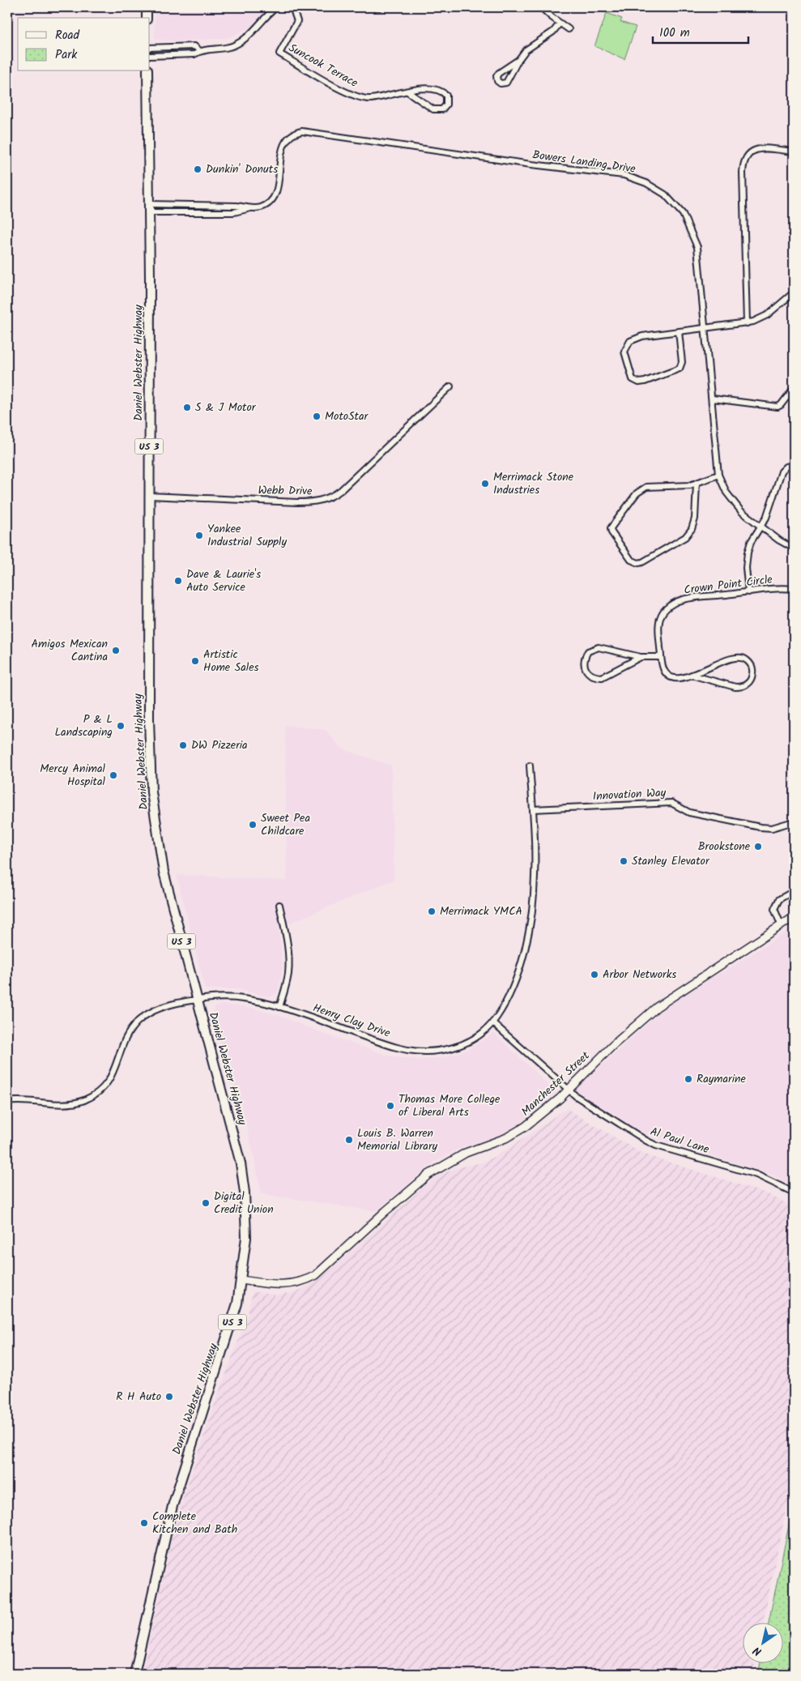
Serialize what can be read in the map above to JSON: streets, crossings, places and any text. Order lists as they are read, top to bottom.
{
  "streets": {
    "main road": ["Daniel Webster Highway", "US 3"],
    "street": [
      "Suncook Terrace",
      "Bowers Landing Drive",
      "Webb Drive",
      "Crown Point Circle",
      "Innovation Way",
      "Henry Clay Drive",
      "Manchester Street",
      "Al Paul Lane"
    ]
  },
  "crossings": [
    ["Bowers Landing Drive", "Daniel Webster Highway"],
    ["Daniel Webster Highway", "Webb Drive"],
    ["Daniel Webster Highway", "Henry Clay Drive"],
    ["Daniel Webster Highway", "Manchester Street"],
    ["Innovation Way", "Henry Clay Drive"],
    ["Manchester Street", "Al Paul Lane"]
  ],
  "places": [
    "Dunkin' Donuts",
    "S & J Motor",
    "MotoStar",
    "Merrimack Stone Industries",
    "Yankee Industrial Supply",
    "Dave & Laurie's Auto Service",
    "Amigos Mexican Cantina",
    "Artistic Home Sales",
    "P & L Landscaping",
    "DW Pizzeria",
    "Mercy Animal Hospital",
    "Sweet Pea Childcare",
    "Brookstone",
    "Stanley Elevator",
    "Merrimack YMCA",
    "Arbor Networks",
    "Raymarine",
    "Thomas More College of Liberal Arts",
    "Louis B. Warren Memorial Library",
    "Digital Credit Union",
    "R H Auto",
    "Complete Kitchen and Bath"
  ],
  "legend": ["Road", "Park"],
  "scale_bar": "100 m",
  "north": "bottom left"
}
